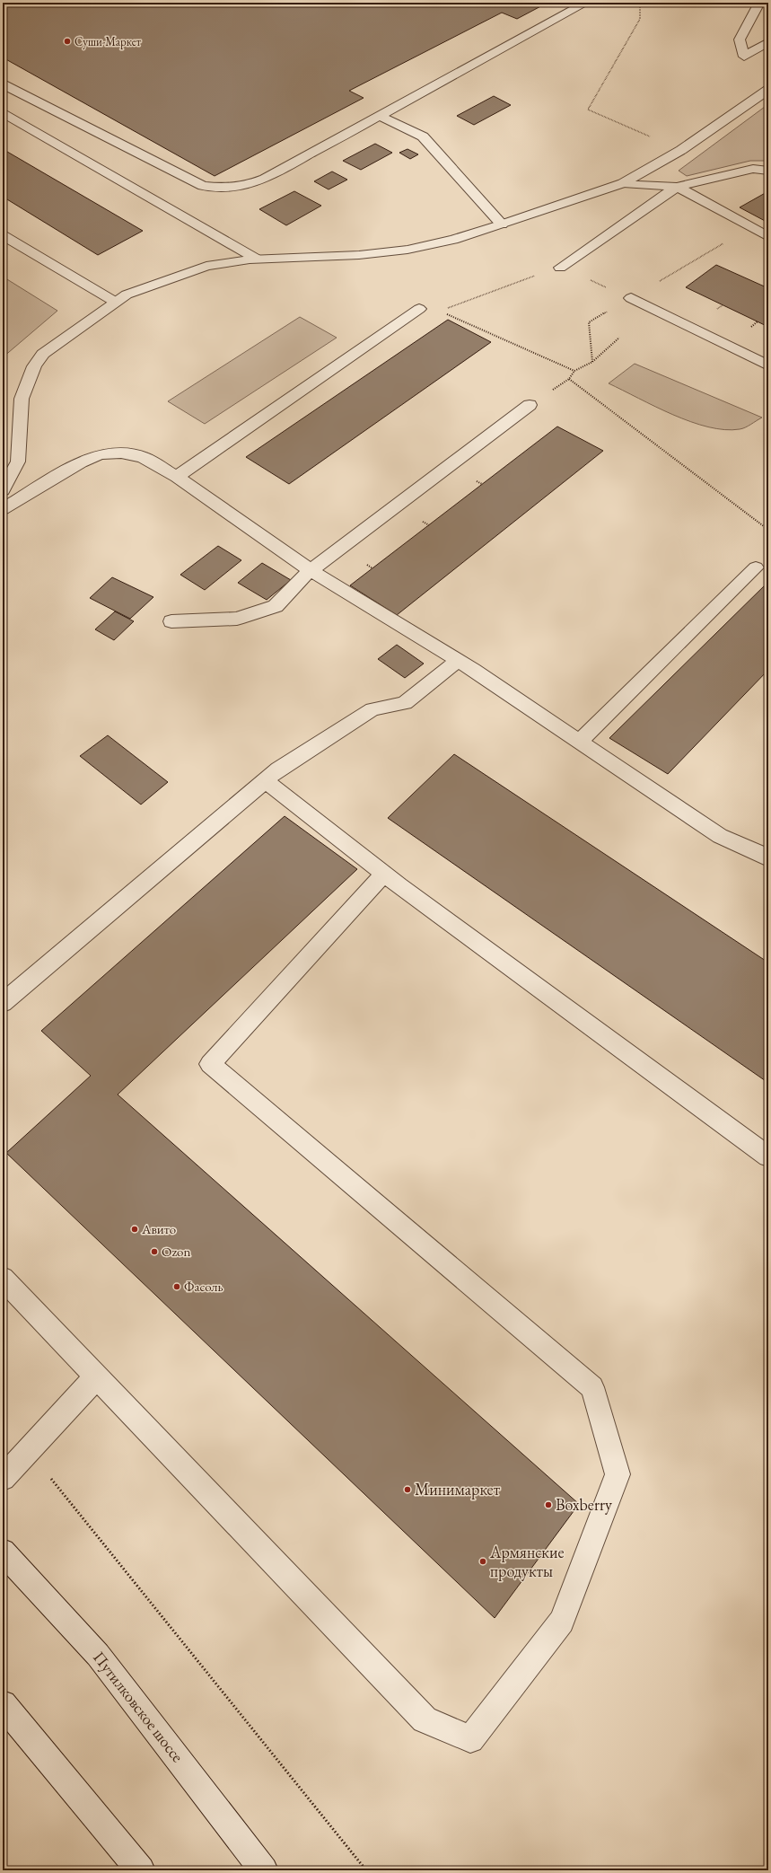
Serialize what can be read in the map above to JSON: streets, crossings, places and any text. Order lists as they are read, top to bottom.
{
  "streets": {
    "street": ["Путилковское шоссе"]
  },
  "places": [
    "Суши-Маркет",
    "Авито",
    "Ozon",
    "Фасоль",
    "Минимаркет",
    "Boxberry",
    "Армянские продукты"
  ]
}
